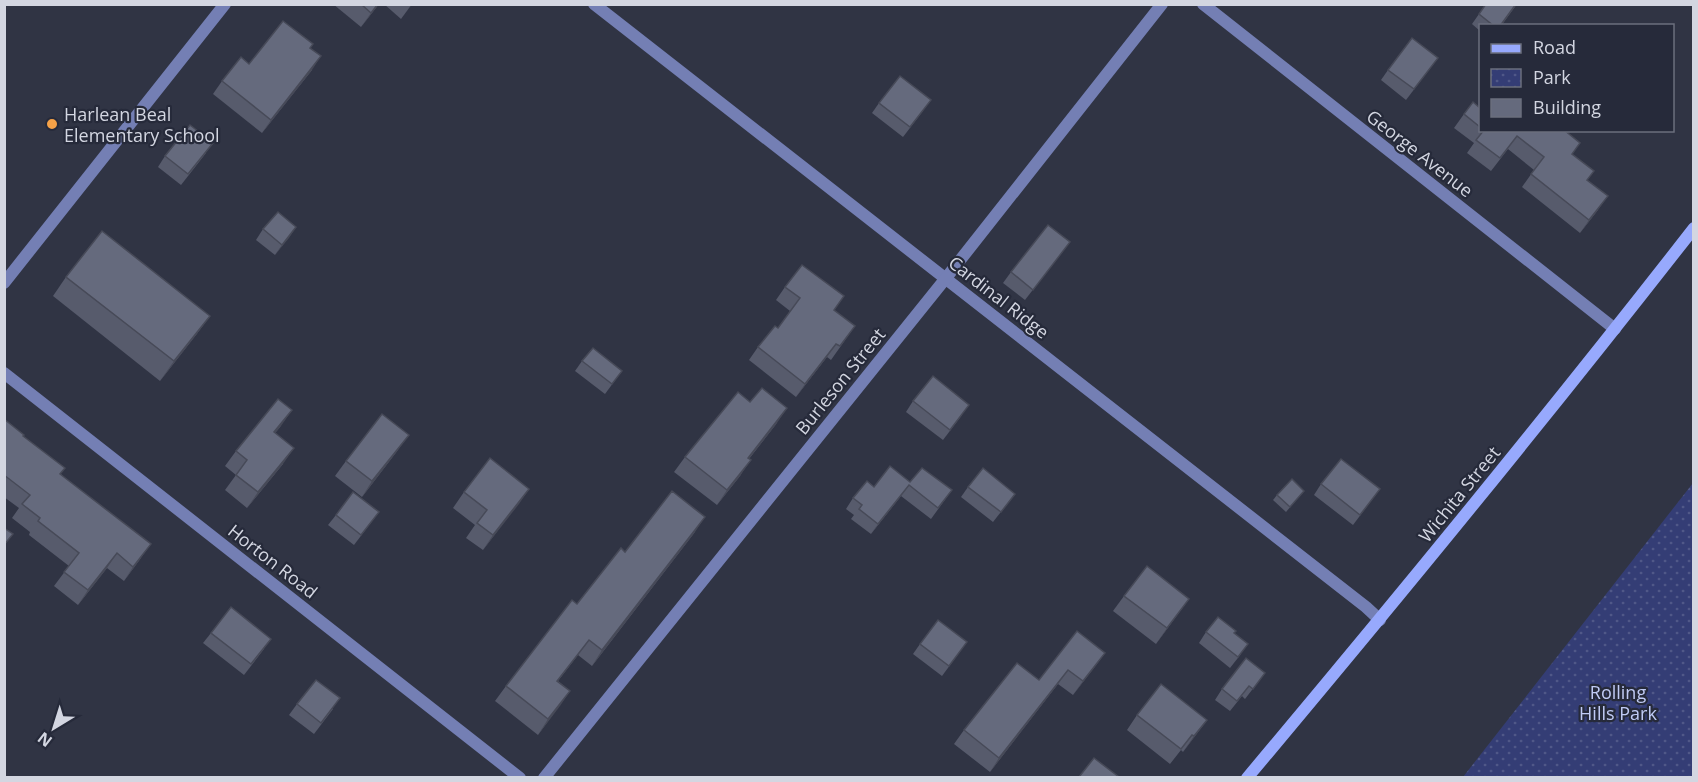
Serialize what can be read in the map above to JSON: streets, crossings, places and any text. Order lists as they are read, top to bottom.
{
  "streets": {
    "main road": ["Wichita Street"],
    "street": [
      "George Avenue",
      "Cardinal Ridge",
      "Burleson Street",
      "Horton Road"
    ]
  },
  "crossings": [
    ["George Avenue", "Wichita Street"],
    ["Cardinal Ridge", "Burleson Street"],
    ["Cardinal Ridge", "Wichita Street"]
  ],
  "parks": ["Rolling Hills Park"],
  "places": ["Harlean Beal Elementary School"],
  "legend": ["Road", "Park", "Building"],
  "north": "bottom left"
}
